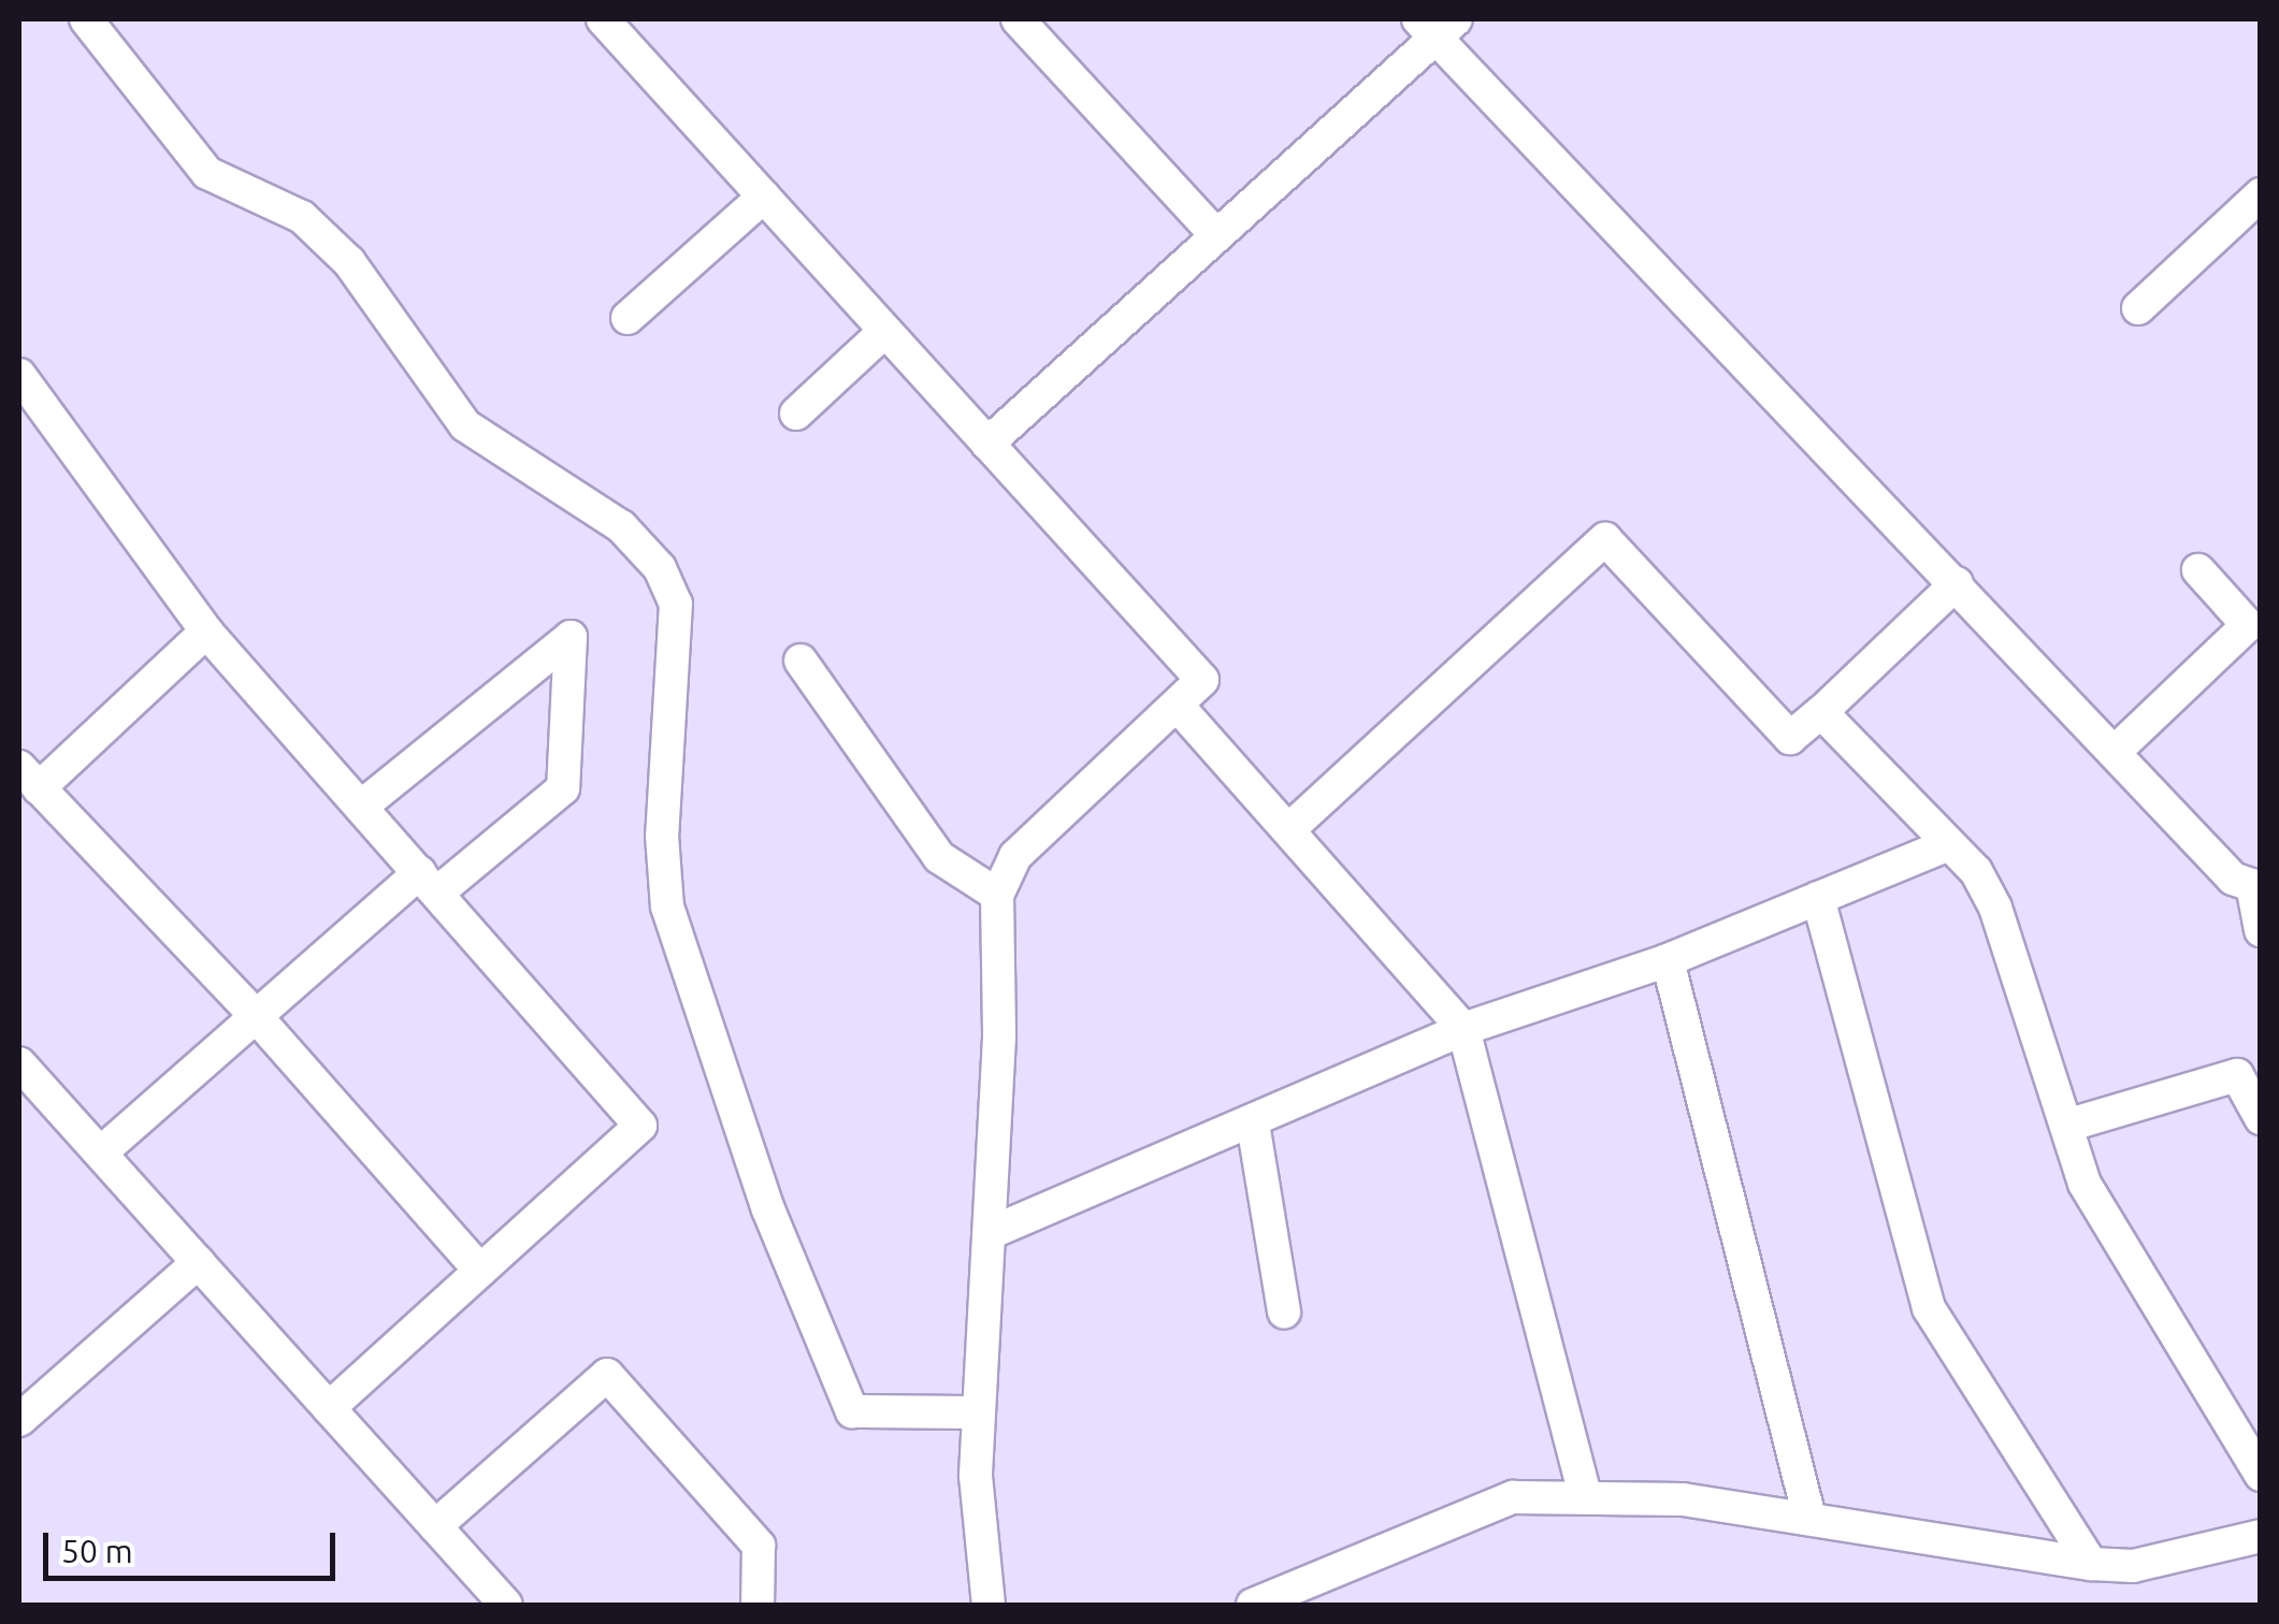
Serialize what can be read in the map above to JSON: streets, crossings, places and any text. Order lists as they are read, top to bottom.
{
  "scale_bar": "50 m"
}
